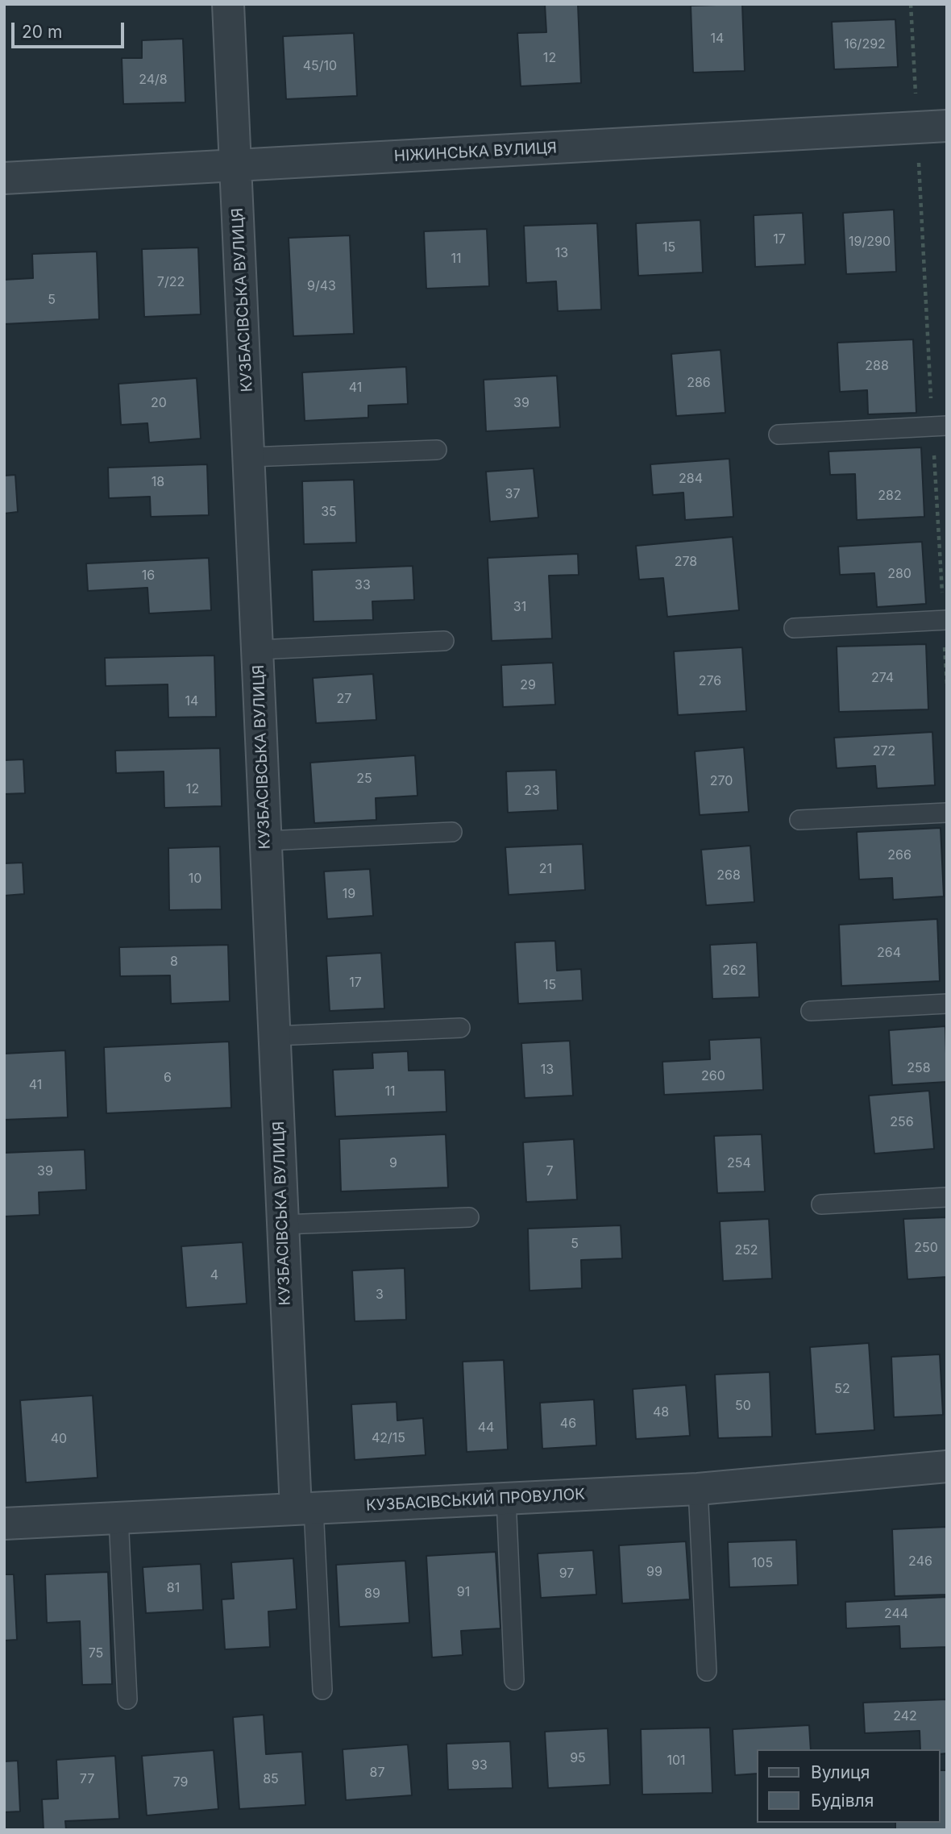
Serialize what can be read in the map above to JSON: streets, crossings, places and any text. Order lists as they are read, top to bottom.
{
  "streets": {
    "street": ["НІЖИНСЬКА ВУЛИЦЯ", "КУЗБАСІВСЬКА ВУЛИЦЯ", "КУЗБАСІВСЬКИЙ ПРОВУЛОК"]
  },
  "crossings": [
    ["НІЖИНСЬКА ВУЛИЦЯ", "КУЗБАСІВСЬКА ВУЛИЦЯ"],
    ["КУЗБАСІВСЬКА ВУЛИЦЯ", "КУЗБАСІВСЬКИЙ ПРОВУЛОК"]
  ],
  "house_numbers": [
    "14",
    "16/292",
    "12",
    "45/10",
    "24/8",
    "17",
    "19/290",
    "15",
    "13",
    "11",
    "7/22",
    "9/43",
    "5",
    "288",
    "286",
    "41",
    "20",
    "39",
    "284",
    "18",
    "37",
    "282",
    "35",
    "278",
    "280",
    "16",
    "33",
    "31",
    "274",
    "276",
    "29",
    "27",
    "14",
    "272",
    "25",
    "270",
    "12",
    "23",
    "266",
    "21",
    "268",
    "10",
    "19",
    "264",
    "8",
    "262",
    "17",
    "15",
    "258",
    "13",
    "260",
    "6",
    "41",
    "11",
    "256",
    "9",
    "254",
    "39",
    "7",
    "5",
    "250",
    "252",
    "4",
    "3",
    "52",
    "50",
    "48",
    "46",
    "44",
    "42/15",
    "40",
    "246",
    "105",
    "99",
    "97",
    "81",
    "91",
    "89",
    "244",
    "75",
    "242",
    "95",
    "101",
    "93",
    "87",
    "77",
    "85",
    "79"
  ],
  "legend": ["Вулиця", "Будівля"],
  "scale_bar": "20 m"
}
